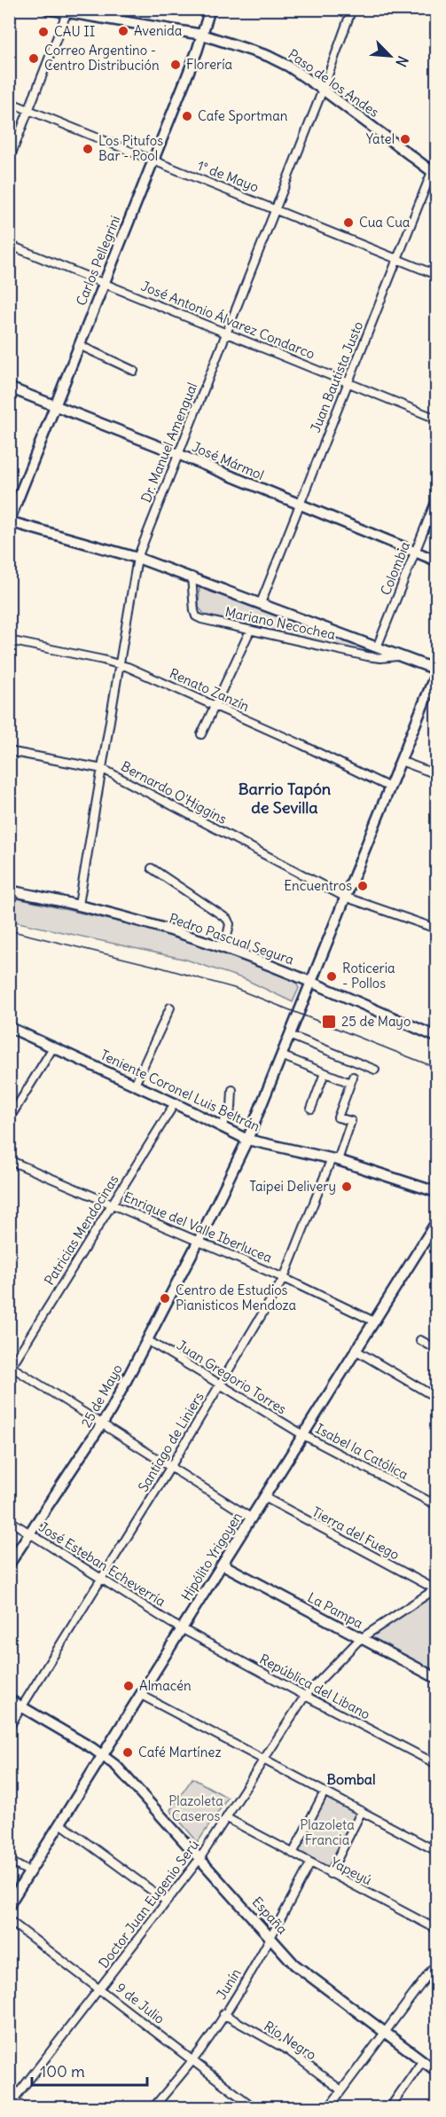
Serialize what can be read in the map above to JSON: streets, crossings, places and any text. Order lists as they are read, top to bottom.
{
  "streets": {
    "street": [
      "Paso de los Andes",
      "1° de Mayo",
      "Carlos Pellegrini",
      "José Antonio Álvarez Condarco",
      "Juan Bautista Justo",
      "Dr. Manuel Amengual",
      "José Mármol",
      "Colombia",
      "Mariano Necochea",
      "Renato Zanzín",
      "Bernardo O'Higgins",
      "Pedro Pascual Segura",
      "Teniente Coronel Luis Beltrán",
      "Enrique del Valle Iberlucea",
      "Patricias Mendocinas",
      "Juan Gregorio Torres",
      "25 de Mayo",
      "Santiago de Liniers",
      "Isabel la Católica",
      "Tierra del Fuego",
      "Hipólito Yrigoyen",
      "José Esteban Echeverría",
      "La Pampa",
      "República del Libano",
      "Yapeyú",
      "Doctor Juan Eugenio Serú",
      "España",
      "Junín",
      "9 de Julio",
      "Río Negro"
    ]
  },
  "crossings": [
    ["Paso de los Andes", "Carlos Pellegrini"],
    ["Paso de los Andes", "Juan Bautista Justo"],
    ["Paso de los Andes", "Dr. Manuel Amengual"],
    ["1° de Mayo", "Carlos Pellegrini"],
    ["1° de Mayo", "Juan Bautista Justo"],
    ["1° de Mayo", "Dr. Manuel Amengual"],
    ["Carlos Pellegrini", "José Antonio Álvarez Condarco"],
    ["Carlos Pellegrini", "José Mármol"],
    ["Carlos Pellegrini", "Mariano Necochea"],
    ["José Antonio Álvarez Condarco", "Juan Bautista Justo"],
    ["José Antonio Álvarez Condarco", "Dr. Manuel Amengual"],
    ["Juan Bautista Justo", "José Mármol"],
    ["Juan Bautista Justo", "Mariano Necochea"],
    ["Dr. Manuel Amengual", "José Mármol"],
    ["Dr. Manuel Amengual", "Mariano Necochea"],
    ["Dr. Manuel Amengual", "Renato Zanzín"],
    ["Dr. Manuel Amengual", "Bernardo O'Higgins"],
    ["Dr. Manuel Amengual", "Pedro Pascual Segura"],
    ["José Mármol", "Colombia"],
    ["Colombia", "Mariano Necochea"],
    ["Mariano Necochea", "25 de Mayo"],
    ["Renato Zanzín", "25 de Mayo"],
    ["Bernardo O'Higgins", "25 de Mayo"],
    ["Pedro Pascual Segura", "25 de Mayo"],
    ["Teniente Coronel Luis Beltrán", "Patricias Mendocinas"],
    ["Teniente Coronel Luis Beltrán", "25 de Mayo"],
    ["Teniente Coronel Luis Beltrán", "Santiago de Liniers"],
    ["Enrique del Valle Iberlucea", "Patricias Mendocinas"],
    ["Enrique del Valle Iberlucea", "25 de Mayo"],
    ["Enrique del Valle Iberlucea", "Santiago de Liniers"],
    ["Enrique del Valle Iberlucea", "Hipólito Yrigoyen"],
    ["Juan Gregorio Torres", "25 de Mayo"],
    ["Juan Gregorio Torres", "Santiago de Liniers"],
    ["Juan Gregorio Torres", "Isabel la Católica"],
    ["Juan Gregorio Torres", "Hipólito Yrigoyen"],
    ["25 de Mayo", "José Esteban Echeverría"],
    ["Santiago de Liniers", "José Esteban Echeverría"],
    ["Santiago de Liniers", "España"],
    ["Isabel la Católica", "Hipólito Yrigoyen"],
    ["Tierra del Fuego", "Hipólito Yrigoyen"],
    ["Tierra del Fuego", "Doctor Juan Eugenio Serú"],
    ["Hipólito Yrigoyen", "José Esteban Echeverría"],
    ["Hipólito Yrigoyen", "La Pampa"],
    ["Hipólito Yrigoyen", "República del Libano"],
    ["Hipólito Yrigoyen", "España"],
    ["José Esteban Echeverría", "República del Libano"],
    ["La Pampa", "Doctor Juan Eugenio Serú"],
    ["República del Libano", "Doctor Juan Eugenio Serú"],
    ["Yapeyú", "Doctor Juan Eugenio Serú"],
    ["Yapeyú", "Junín"],
    ["Doctor Juan Eugenio Serú", "España"],
    ["Doctor Juan Eugenio Serú", "9 de Julio"],
    ["España", "Junín"],
    ["Junín", "9 de Julio"],
    ["Junín", "Río Negro"]
  ],
  "districts": ["Barrio Tapón de Sevilla", "Bombal"],
  "parks": ["Plazoleta Caseros", "Plazoleta Francia"],
  "places": {
    "other": [
      "Avenida",
      "CAU II",
      "Correo Argentino - Centro Distribución",
      "Florería",
      "Cafe Sportman",
      "Yatel",
      "Los Pitufos Bar - Pool",
      "Cua Cua",
      "Encuentros",
      "Roticeria - Pollos",
      "Taipei Delivery",
      "Centro de Estudios Pianisticos Mendoza",
      "Almacén",
      "Café Martínez"
    ],
    "transit": ["25 de Mayo"]
  },
  "scale_bar": "100 m",
  "north": "bottom right"
}
